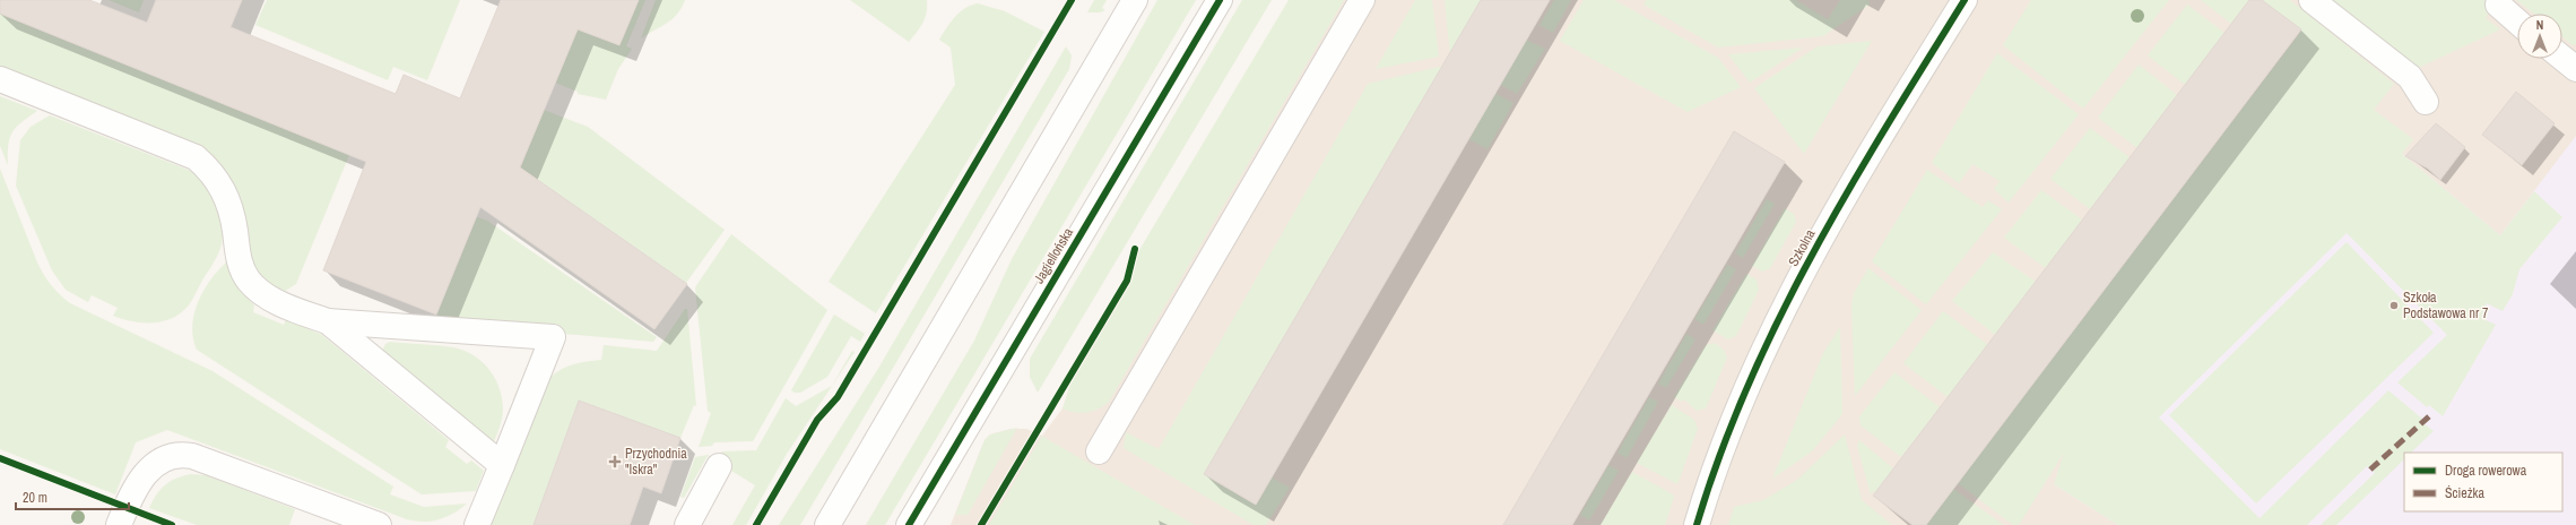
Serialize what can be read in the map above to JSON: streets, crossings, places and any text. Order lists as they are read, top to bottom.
{
  "streets": {
    "street": ["Szkolna", "Jagiellońska"]
  },
  "places": {
    "other": ["Szkoła Podstawowa nr 7"],
    "health": ["Przychodnia \"Iskra\""]
  },
  "legend": ["Droga rowerowa", "Ścieżka"],
  "scale_bar": "20 m",
  "north": "top"
}
